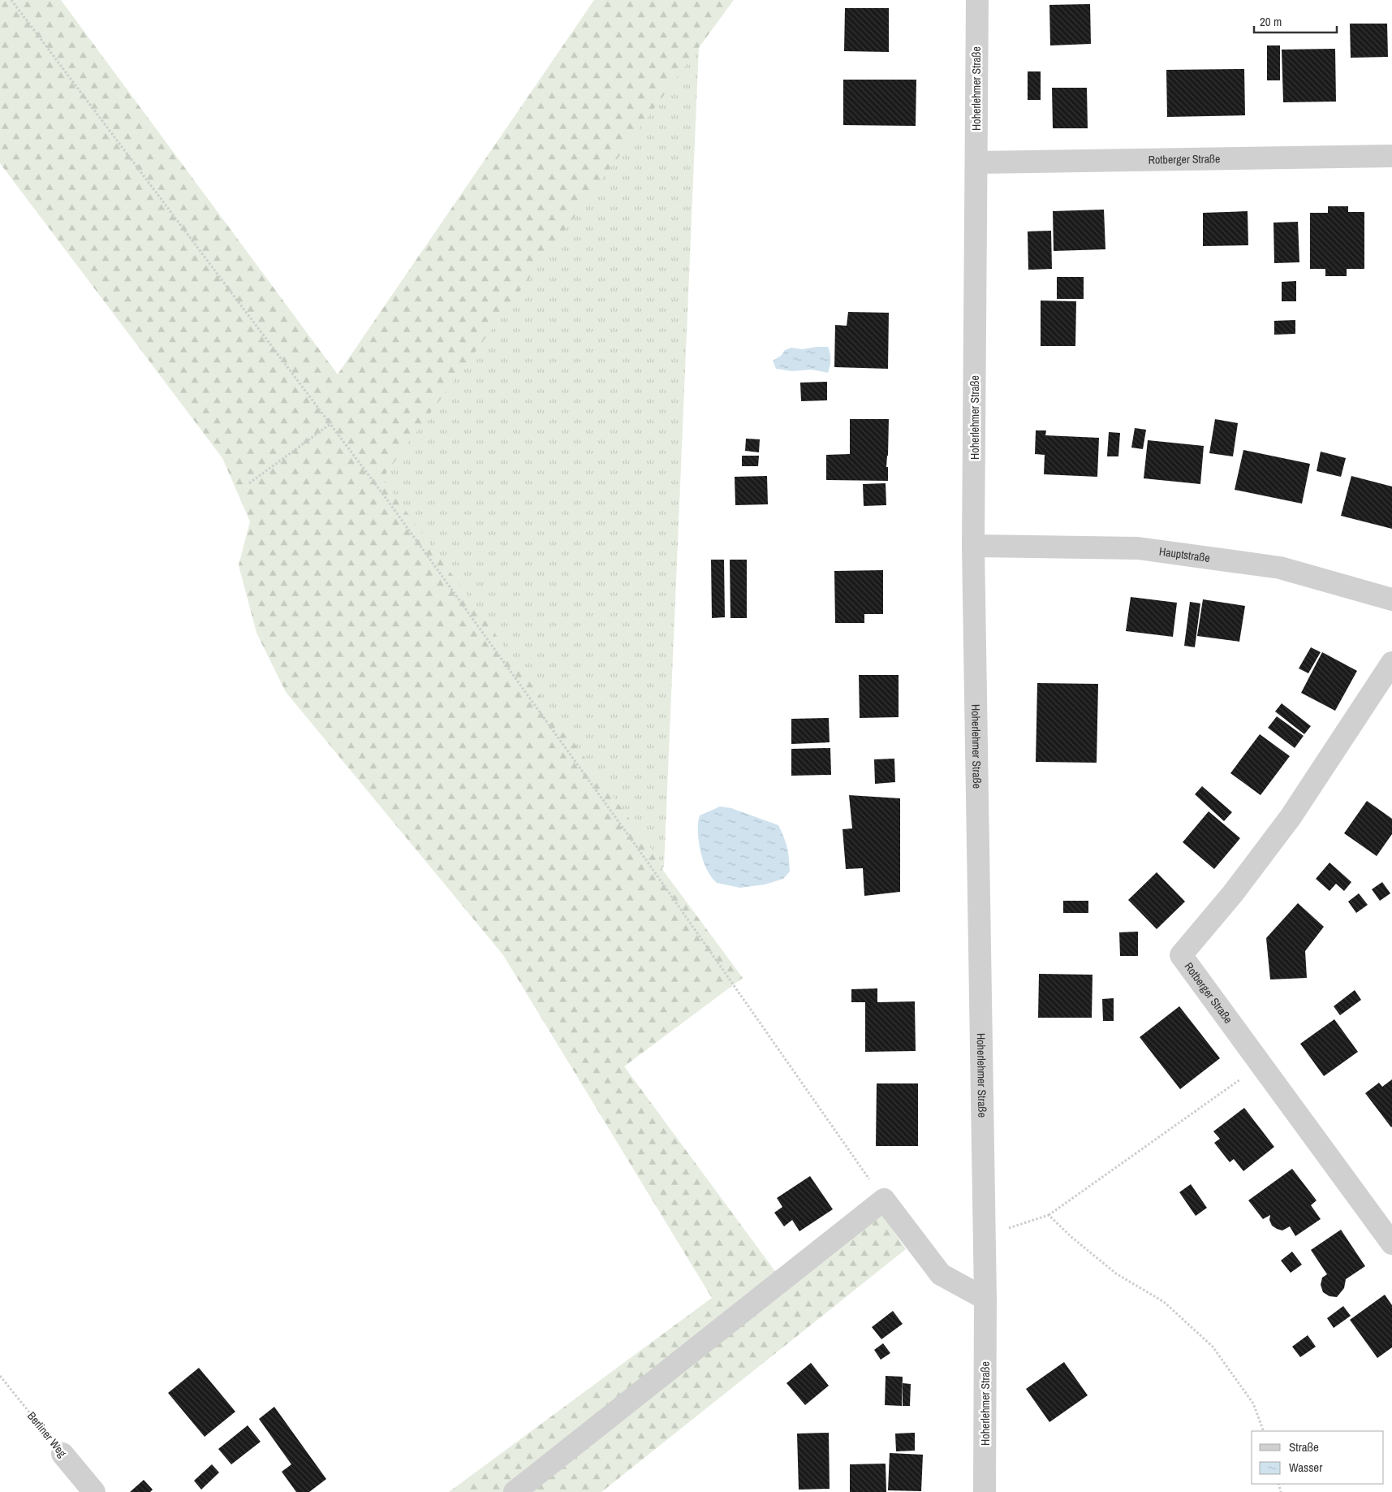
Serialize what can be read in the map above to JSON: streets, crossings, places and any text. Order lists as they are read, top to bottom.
{
  "streets": {
    "street": [
      "Hoherlehmer Straße",
      "Rotberger Straße",
      "Hauptstraße",
      "Berliner Weg"
    ]
  },
  "crossings": [
    ["Hoherlehmer Straße", "Rotberger Straße"],
    ["Hoherlehmer Straße", "Hauptstraße"]
  ],
  "legend": ["Straße", "Wasser"],
  "scale_bar": "20 m"
}
